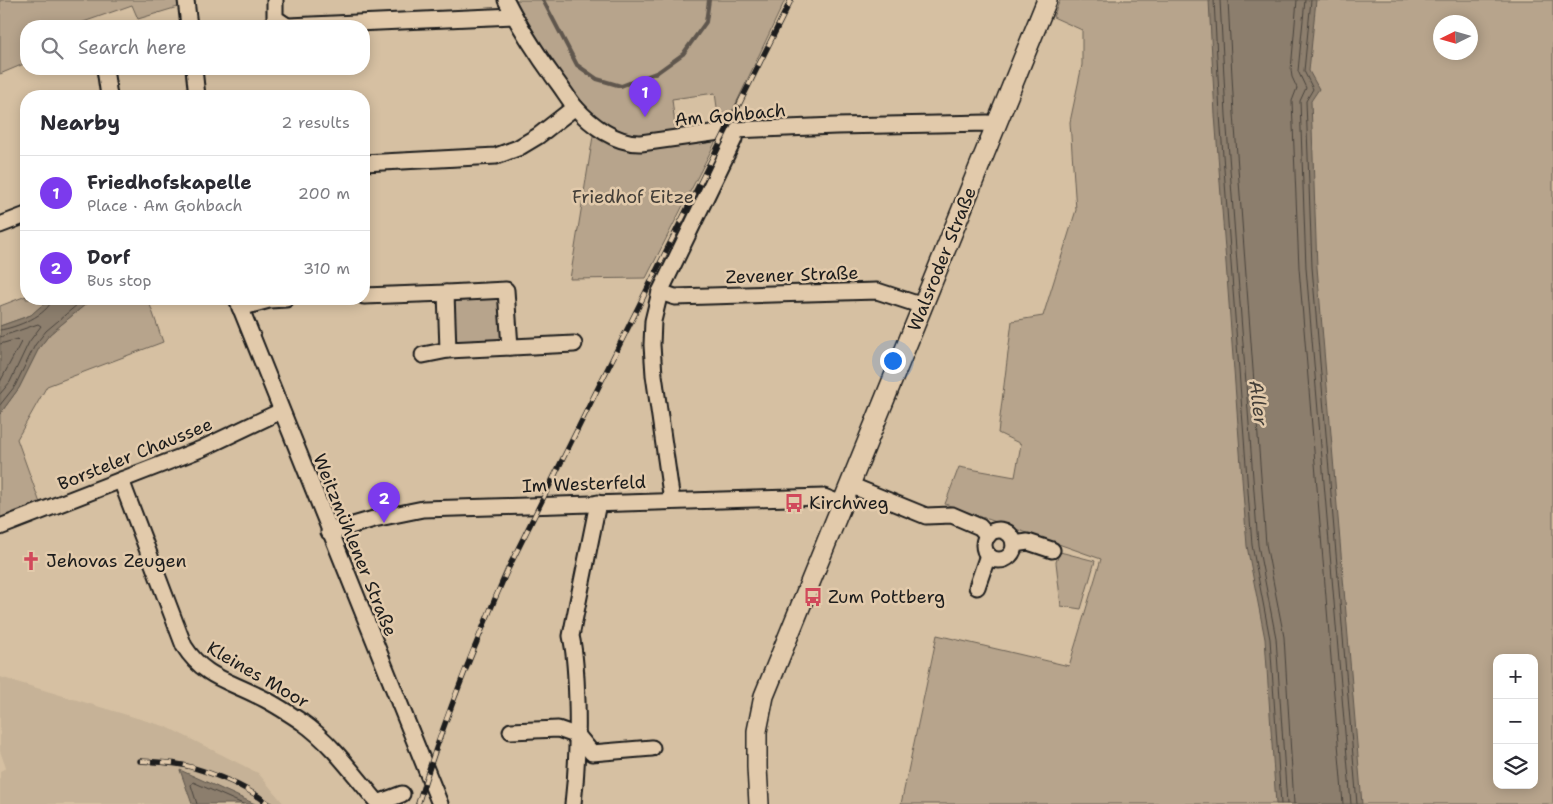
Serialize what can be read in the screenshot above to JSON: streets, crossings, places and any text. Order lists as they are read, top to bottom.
{
  "streets": {
    "main road": ["Walsroder Straße"],
    "street": [
      "Am Gohbach",
      "Zevener Straße",
      "Borsteler Chaussee",
      "Im Westerfeld",
      "Weitzmühlener Straße",
      "Kleines Moor"
    ]
  },
  "crossings": [
    ["Am Gohbach", "Walsroder Straße"],
    ["Walsroder Straße", "Zevener Straße"],
    ["Walsroder Straße", "Im Westerfeld"],
    ["Borsteler Chaussee", "Weitzmühlener Straße"],
    ["Borsteler Chaussee", "Kleines Moor"],
    ["Im Westerfeld", "Weitzmühlener Straße"]
  ],
  "water": ["Aller"],
  "parks": ["Friedhof Eitze"],
  "places": {
    "bus stop": ["Kirchweg", "Zum Pottberg"],
    "church": ["Jehovas Zeugen"]
  },
  "north": "left",
  "page": {
    "search": "Search here",
    "pins": ["1", "2"],
    "heading": ["Nearby", "2 results"],
    "list": [
      {
        "mark": "1",
        "name": "Friedhofskapelle",
        "note": "Place · Am Gohbach",
        "value": "200 m"
      },
      {
        "mark": "2",
        "name": "Dorf",
        "note": "Bus stop",
        "value": "310 m"
      }
    ],
    "map_buttons": ["+", "−"]
  }
}
